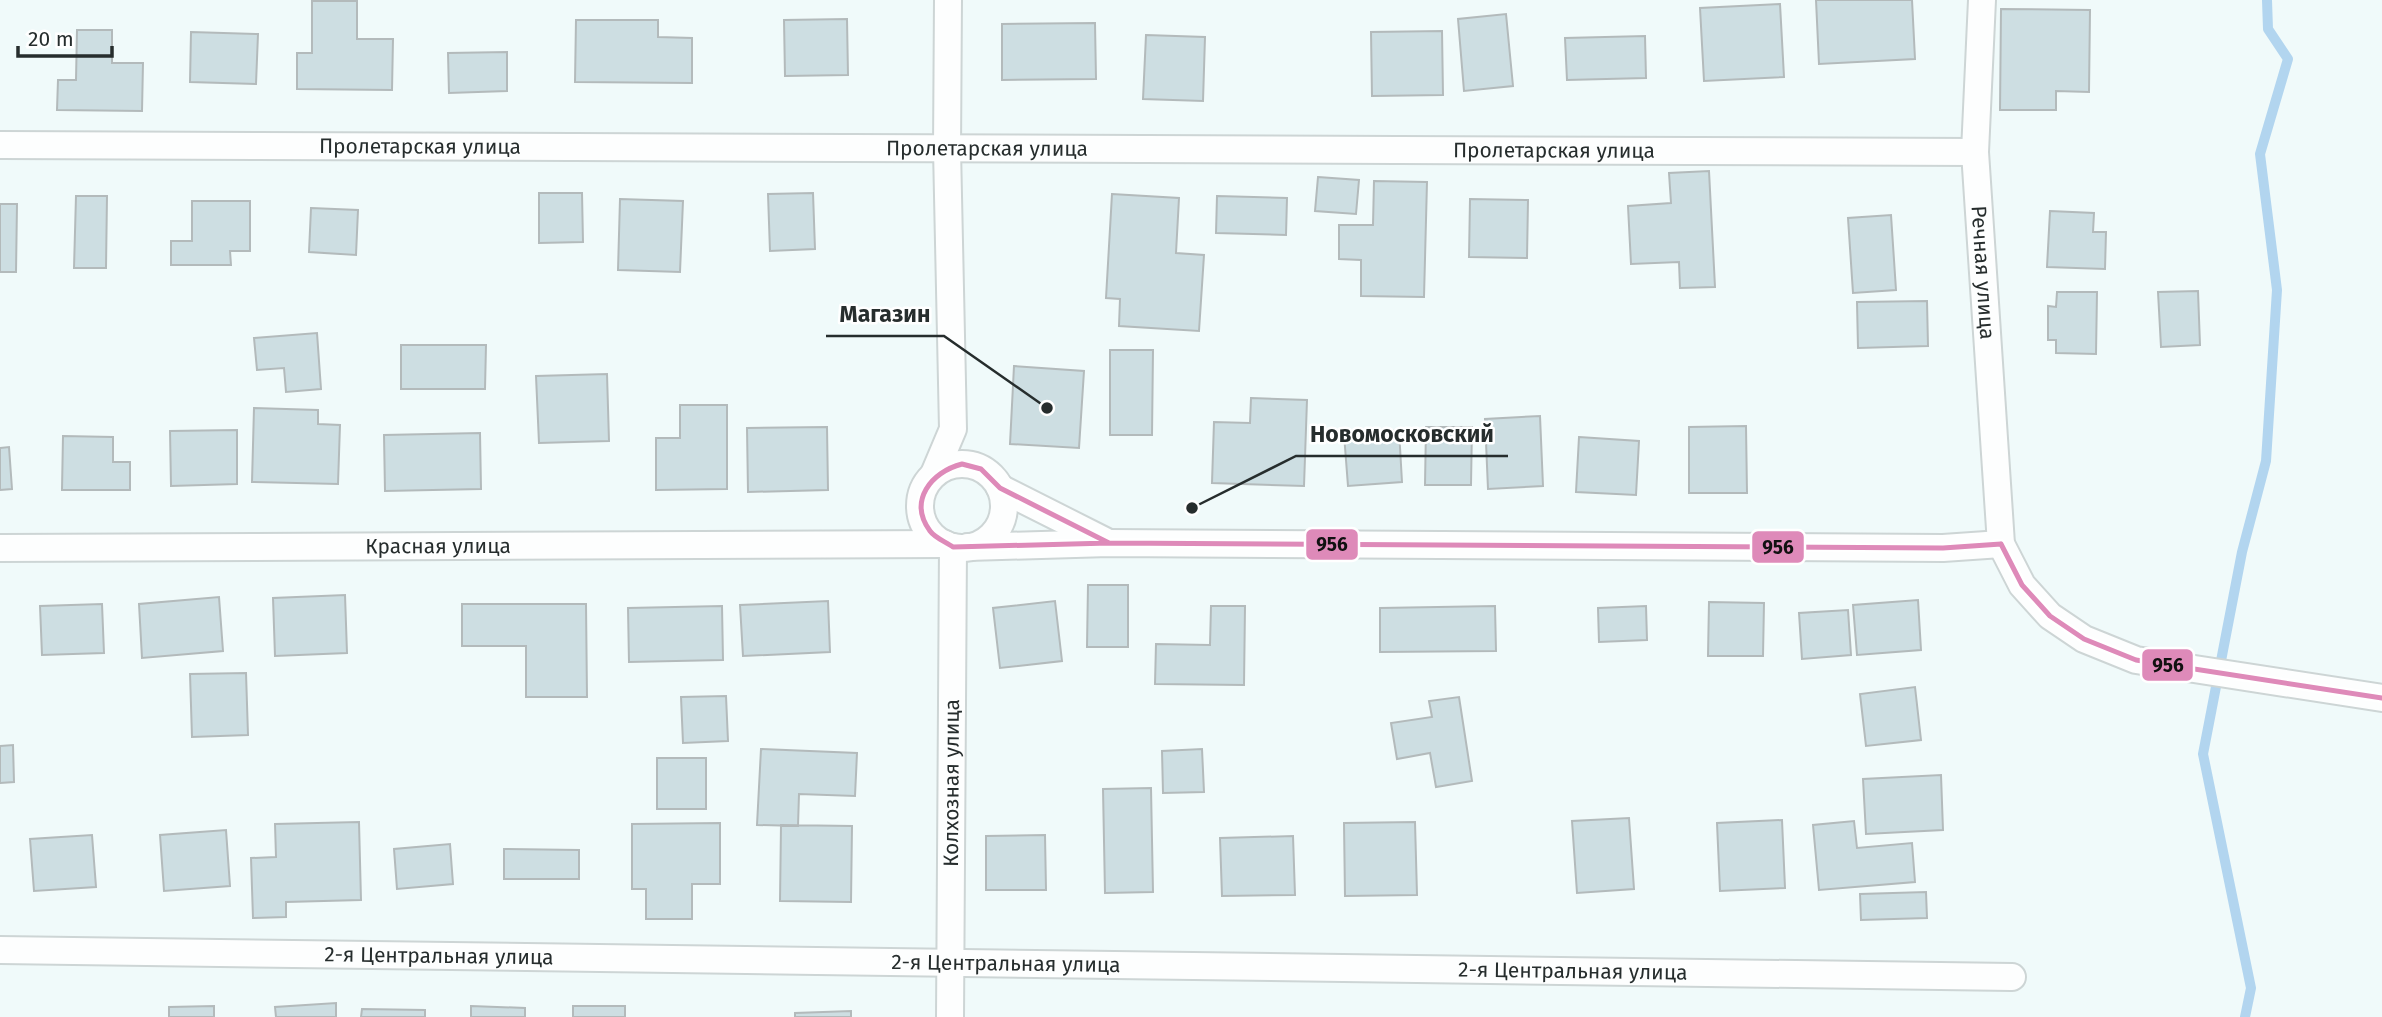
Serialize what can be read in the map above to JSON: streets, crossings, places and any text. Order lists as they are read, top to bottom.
{
  "streets": {
    "street": [
      "Пролетарская улица",
      "Речная улица",
      "Красная улица",
      "Колхозная улица",
      "2-я Центральная улица"
    ]
  },
  "crossings": [
    ["Пролетарская улица", "Речная улица"],
    ["Речная улица", "Красная улица"],
    ["Красная улица", "Колхозная улица"],
    ["Колхозная улица", "2-я Центральная улица"]
  ],
  "places": ["Магазин", "Новомосковский"],
  "lines": ["transit line 956"],
  "scale_bar": "20 m"
}
